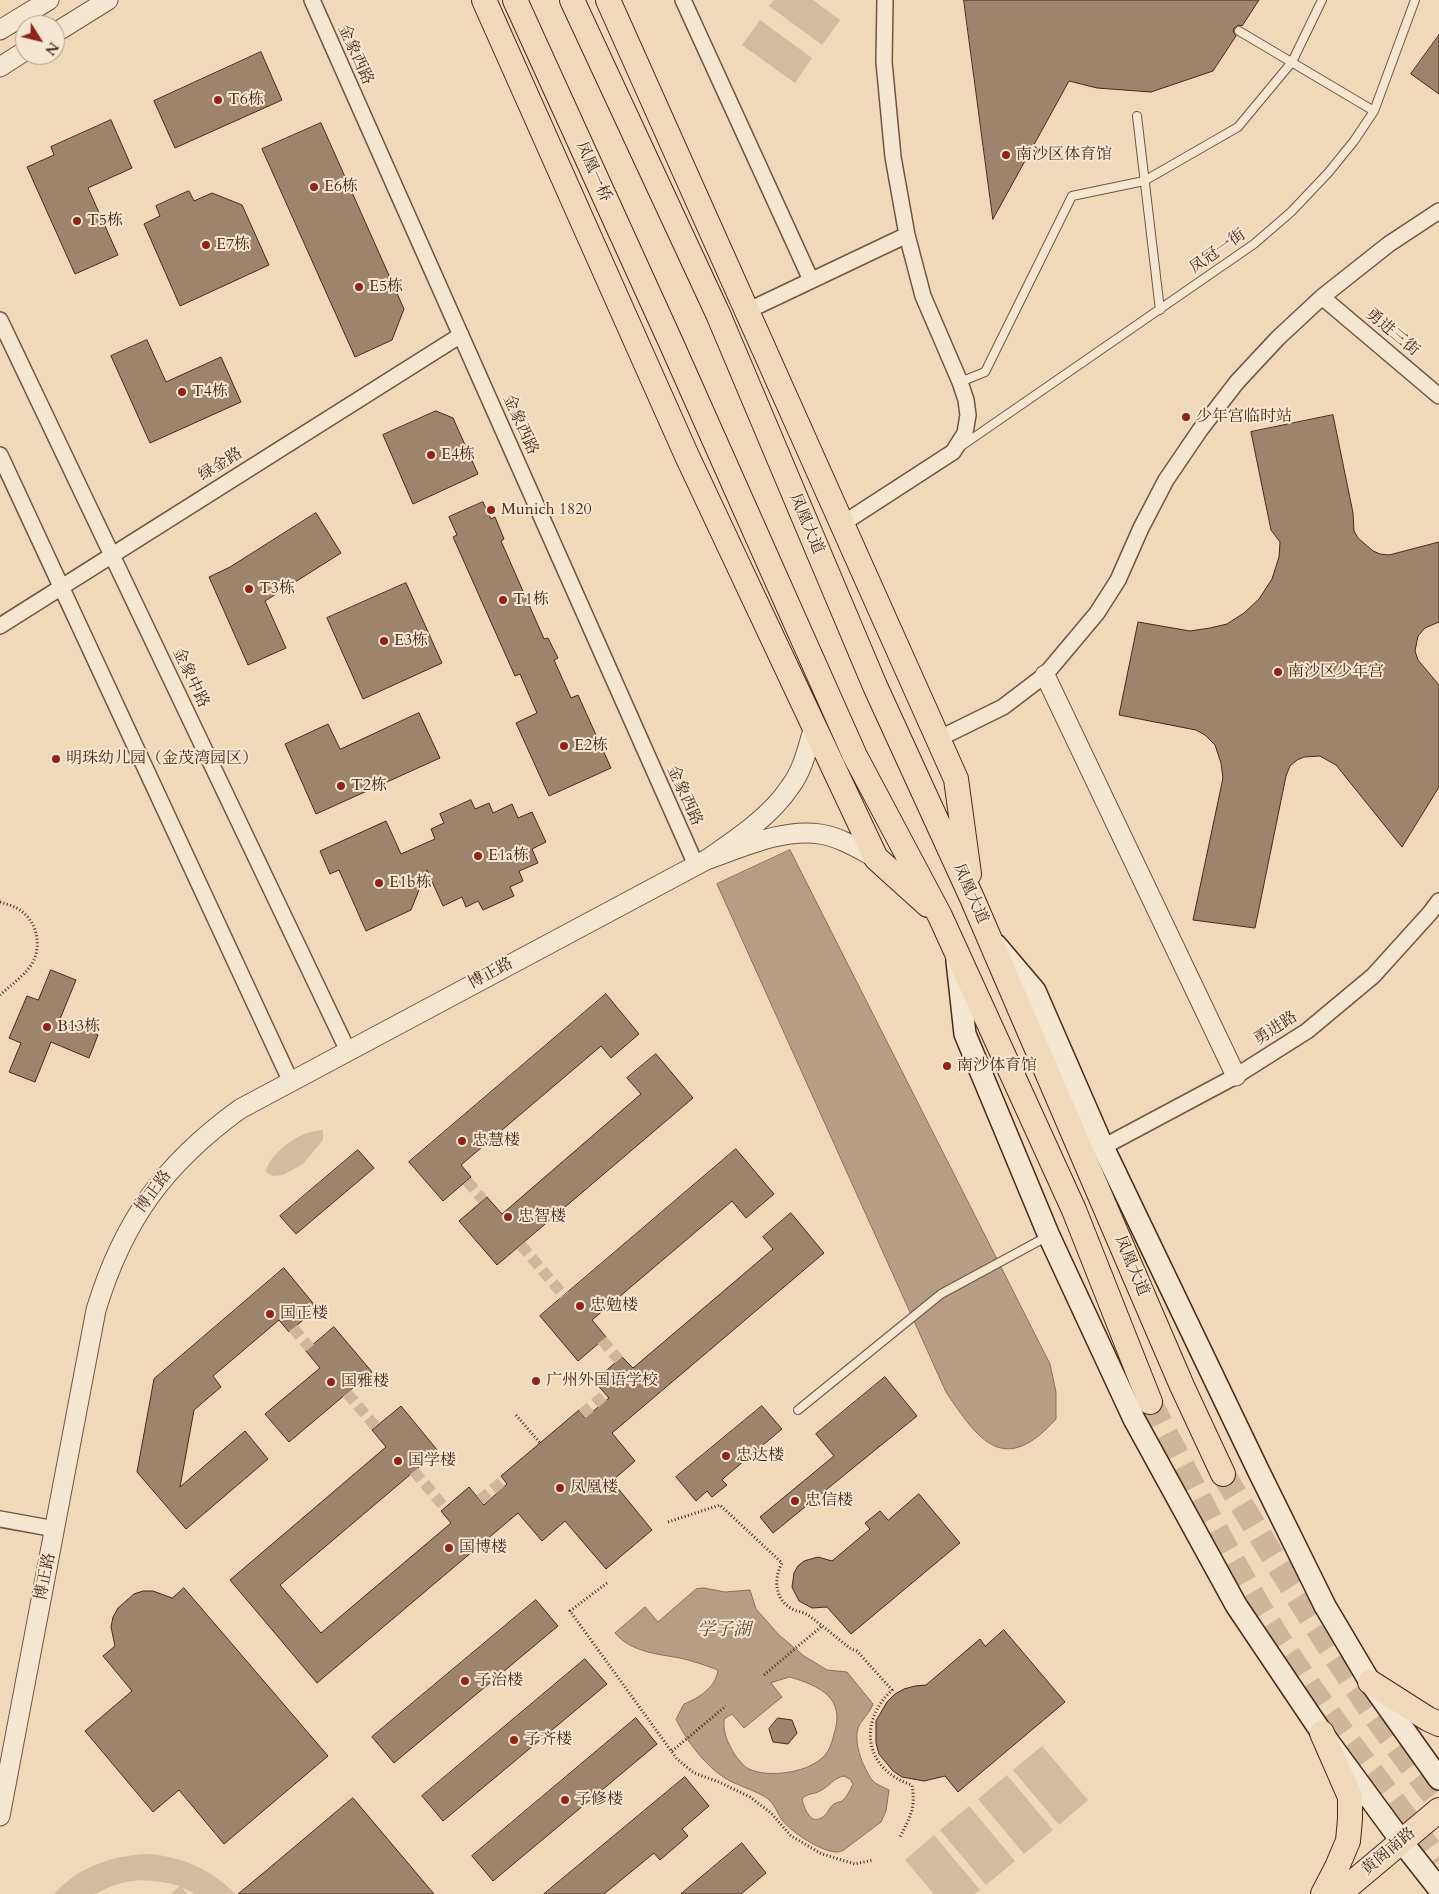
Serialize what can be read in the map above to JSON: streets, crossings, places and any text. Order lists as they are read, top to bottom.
{
  "streets": {
    "main road": ["凤凰一桥", "凤凰大道", "黄阁南路"],
    "street": [
      "金象西路",
      "勇进三街",
      "绿金路",
      "金象中路",
      "博正路",
      "勇进路"
    ],
    "lane": ["凤冠一街"]
  },
  "crossings": [
    ["金象西路", "绿金路"],
    ["金象西路", "博正路"],
    ["凤凰一桥", "凤凰大道"],
    ["绿金路", "金象中路"],
    ["金象中路", "博正路"]
  ],
  "water": ["学子湖"],
  "places": [
    "T6栋",
    "南沙区体育馆",
    "E6栋",
    "T5栋",
    "E7栋",
    "E5栋",
    "T4栋",
    "少年宫临时站",
    "E4栋",
    "Munich 1820",
    "T3栋",
    "T1栋",
    "E3栋",
    "南沙区少年宫",
    "E2栋",
    "明珠幼儿园（金茂湾园区）",
    "T2栋",
    "E1a栋",
    "E1b栋",
    "B13栋",
    "南沙体育馆",
    "忠慧楼",
    "忠智楼",
    "忠勉楼",
    "国正楼",
    "广州外国语学校",
    "国雅楼",
    "忠达楼",
    "国学楼",
    "凤凰楼",
    "忠信楼",
    "国博楼",
    "子治楼",
    "子齐楼",
    "子修楼"
  ],
  "north": "bottom right"
}
